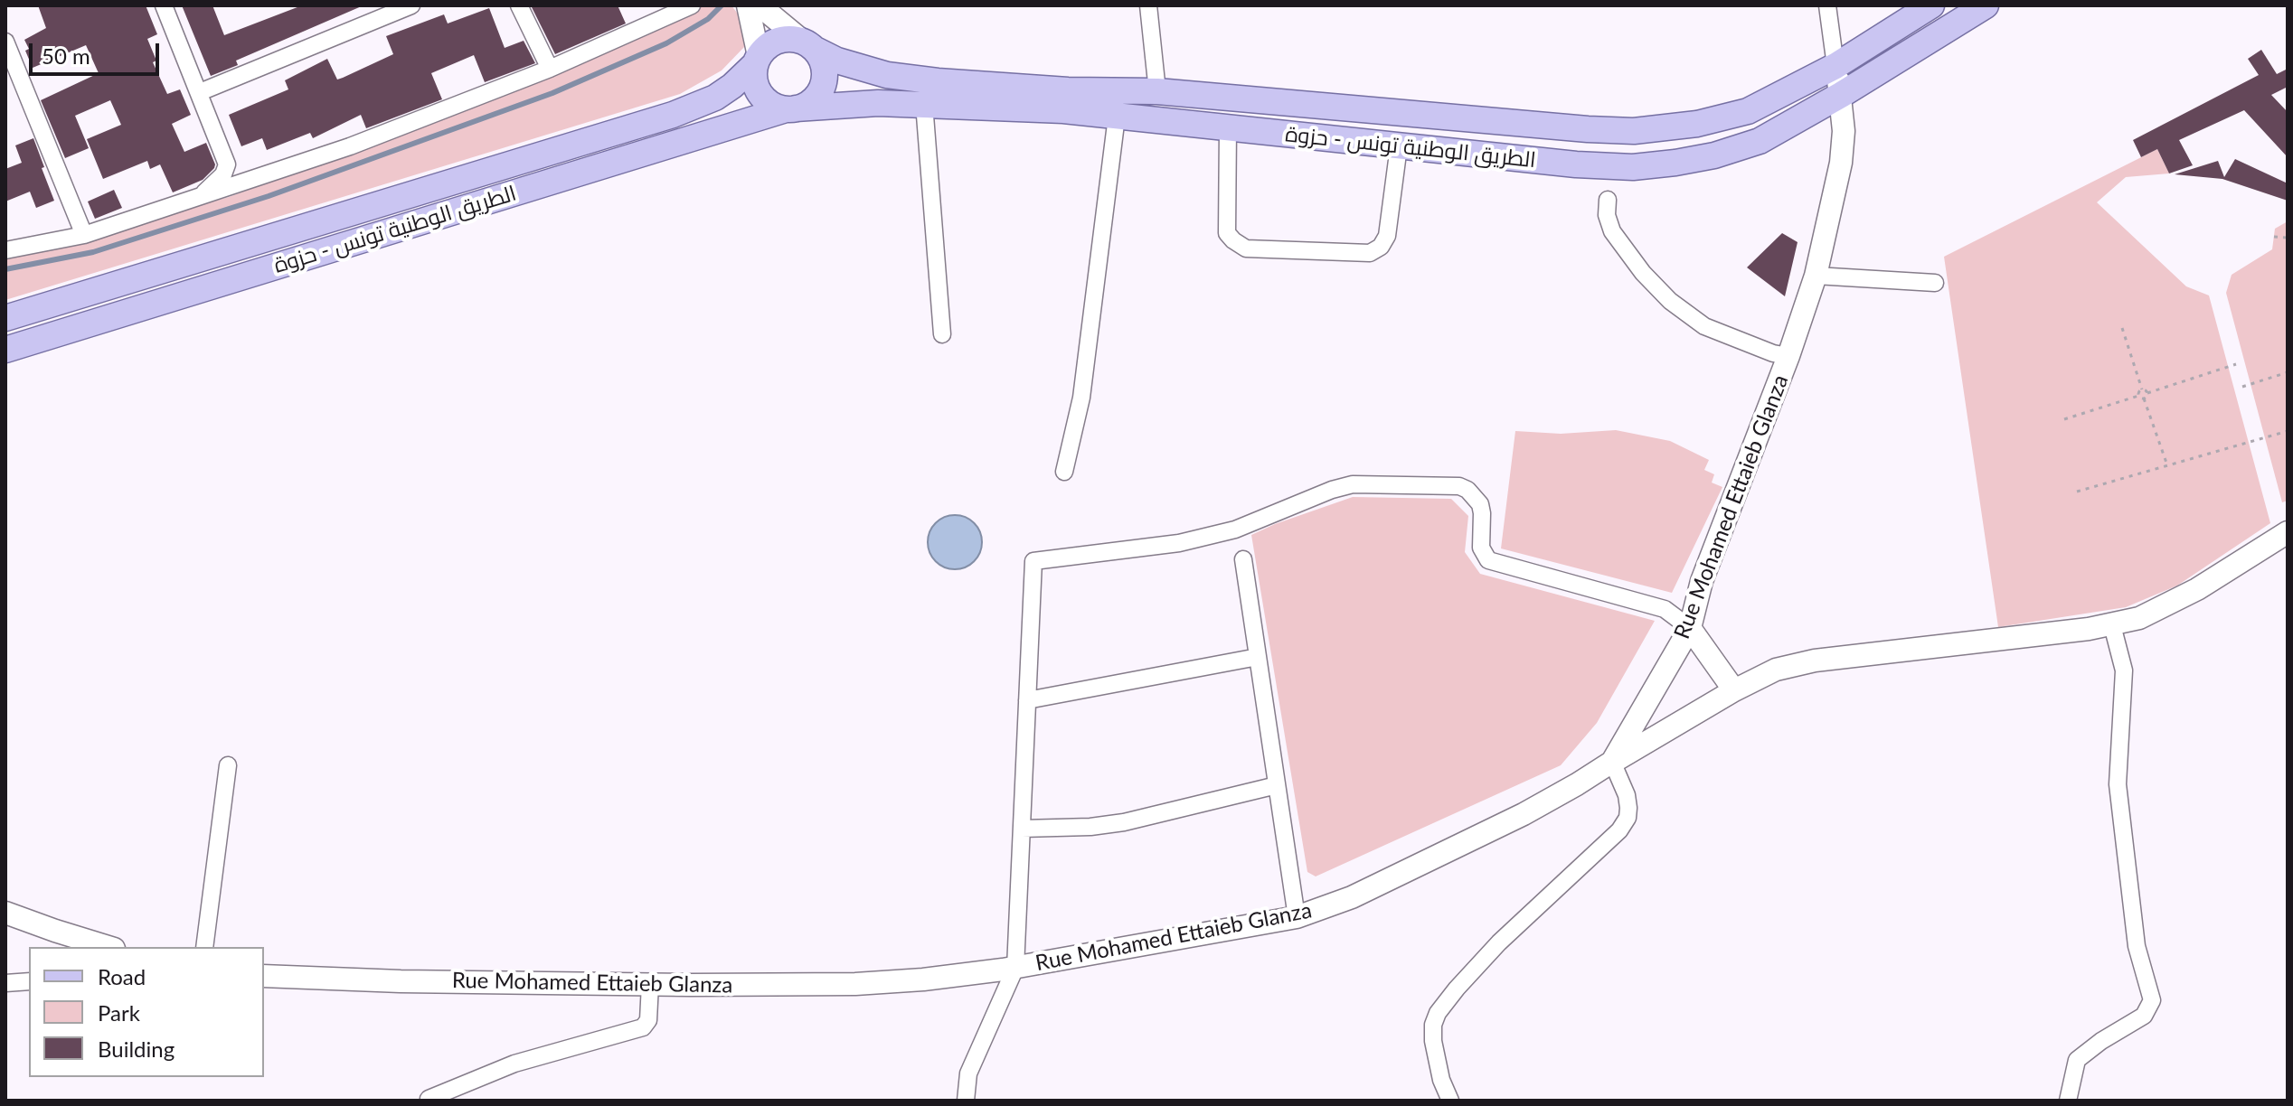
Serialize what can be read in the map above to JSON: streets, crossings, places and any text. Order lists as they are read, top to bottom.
{
  "streets": {
    "main road": ["الطريق الوطنية تونس - حزوة"],
    "street": ["Rue Mohamed Ettaieb Glanza"]
  },
  "crossings": [
    ["الطريق الوطنية تونس - حزوة", "Rue Mohamed Ettaieb Glanza"]
  ],
  "legend": ["Road", "Park", "Building"],
  "scale_bar": "50 m"
}
